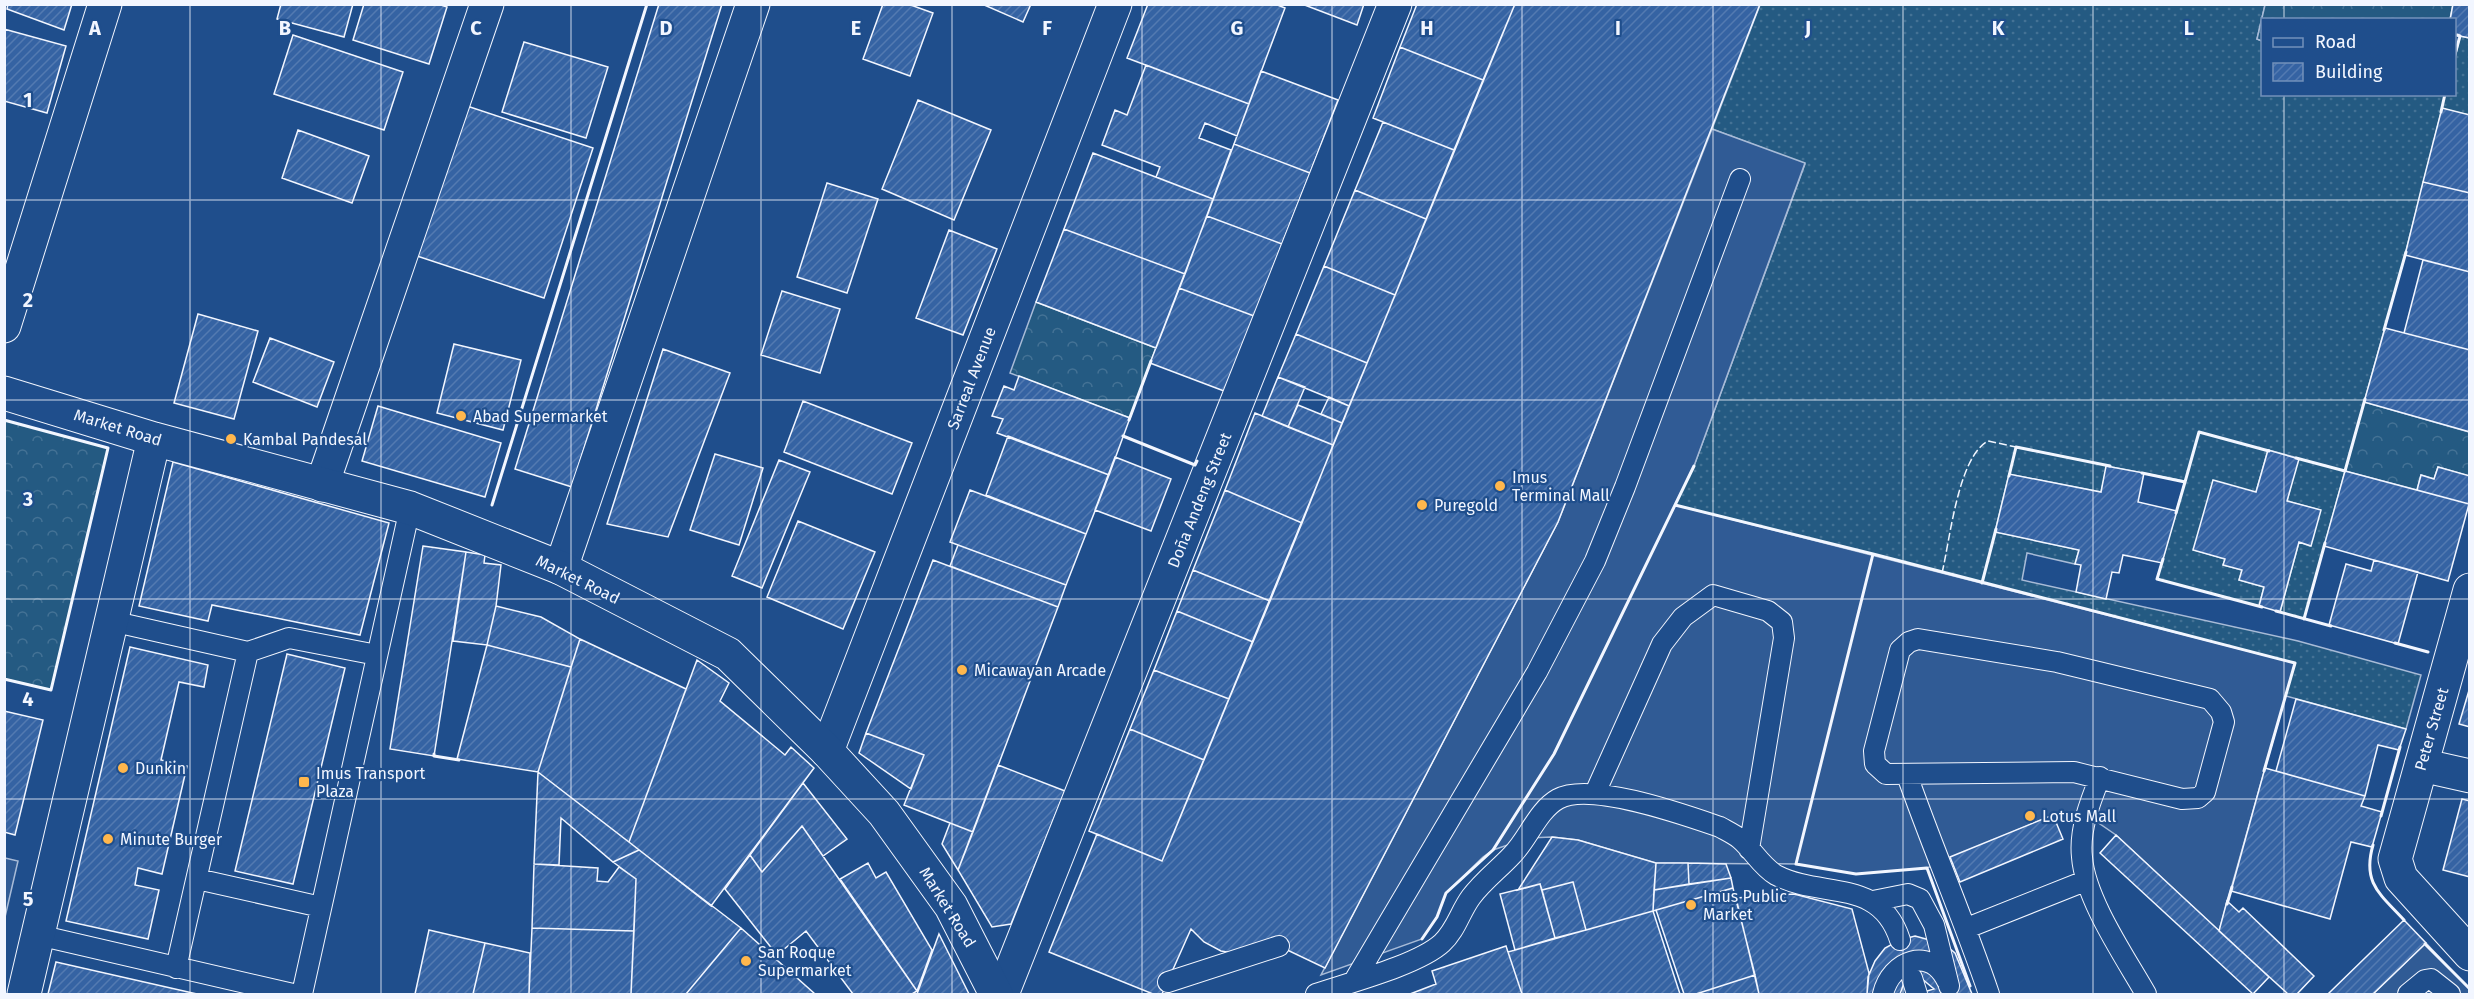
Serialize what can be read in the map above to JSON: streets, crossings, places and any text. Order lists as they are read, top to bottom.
{
  "streets": {
    "street": [
      "Sarreal Avenue",
      "Market Road",
      "Doña Andeng Street",
      "Peter Street"
    ]
  },
  "crossings": [
    ["Sarreal Avenue", "Market Road"]
  ],
  "places": {
    "other": [
      "Abad Supermarket",
      "Kambal Pandesal",
      "Imus Terminal Mall",
      "Puregold",
      "Micawayan Arcade",
      "Dunkin",
      "Lotus Mall",
      "Minute Burger",
      "Imus Public Market",
      "San Roque Supermarket"
    ],
    "transit": ["Imus Transport Plaza"]
  },
  "legend": ["Road", "Building"],
  "grid": {
    "columns": [
      "A",
      "B",
      "C",
      "D",
      "E",
      "F",
      "G",
      "H",
      "I",
      "J",
      "K",
      "L"
    ],
    "rows": [
      "1",
      "2",
      "3",
      "4",
      "5"
    ]
  }
}
